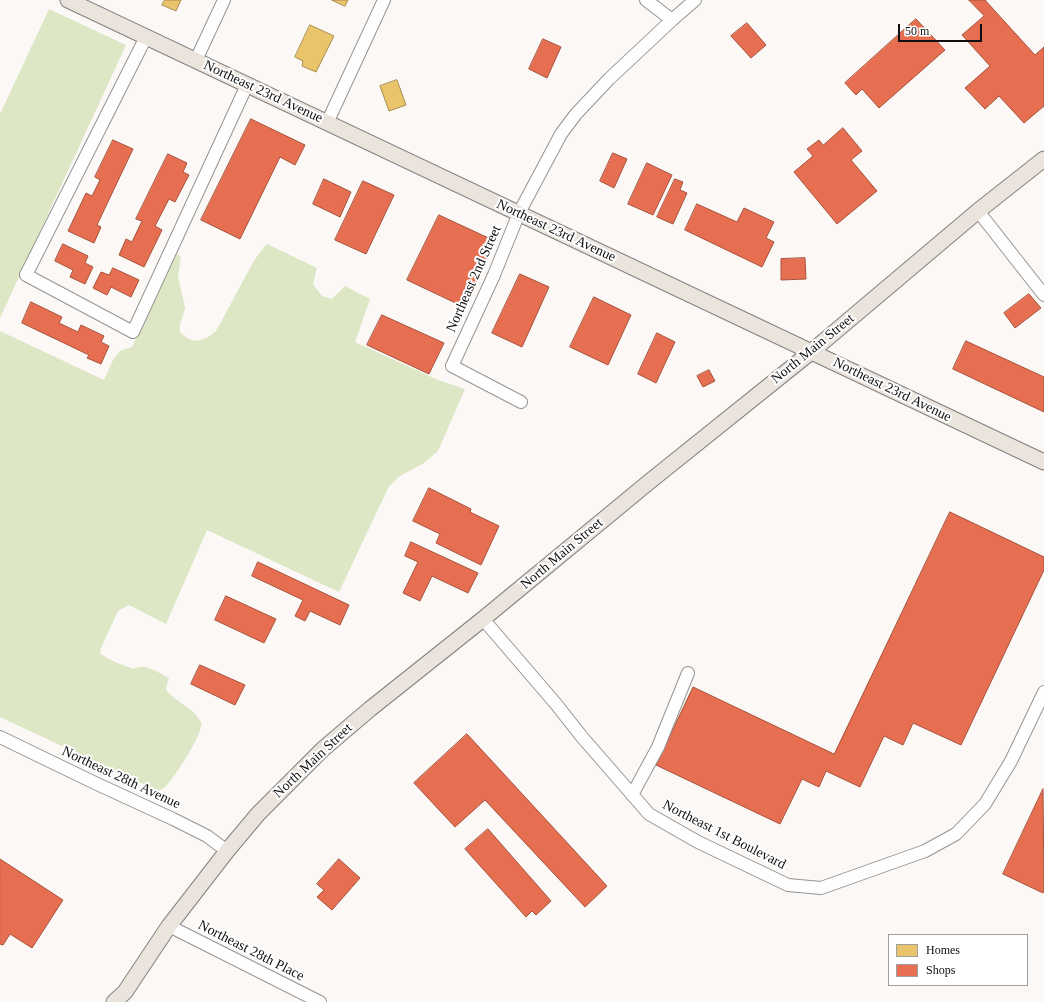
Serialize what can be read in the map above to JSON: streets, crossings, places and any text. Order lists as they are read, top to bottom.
{
  "streets": {
    "main road": ["Northeast 23rd Avenue", "North Main Street"],
    "street": [
      "Northeast 2nd Street",
      "Northeast 28th Avenue",
      "Northeast 1st Boulevard",
      "Northeast 28th Place"
    ]
  },
  "crossings": [
    ["Northeast 23rd Avenue", "Northeast 2nd Street"],
    ["Northeast 23rd Avenue", "North Main Street"],
    ["North Main Street", "Northeast 28th Avenue"],
    ["North Main Street", "Northeast 1st Boulevard"],
    ["North Main Street", "Northeast 28th Place"]
  ],
  "legend": ["Homes", "Shops"],
  "scale_bar": "50 m"
}
